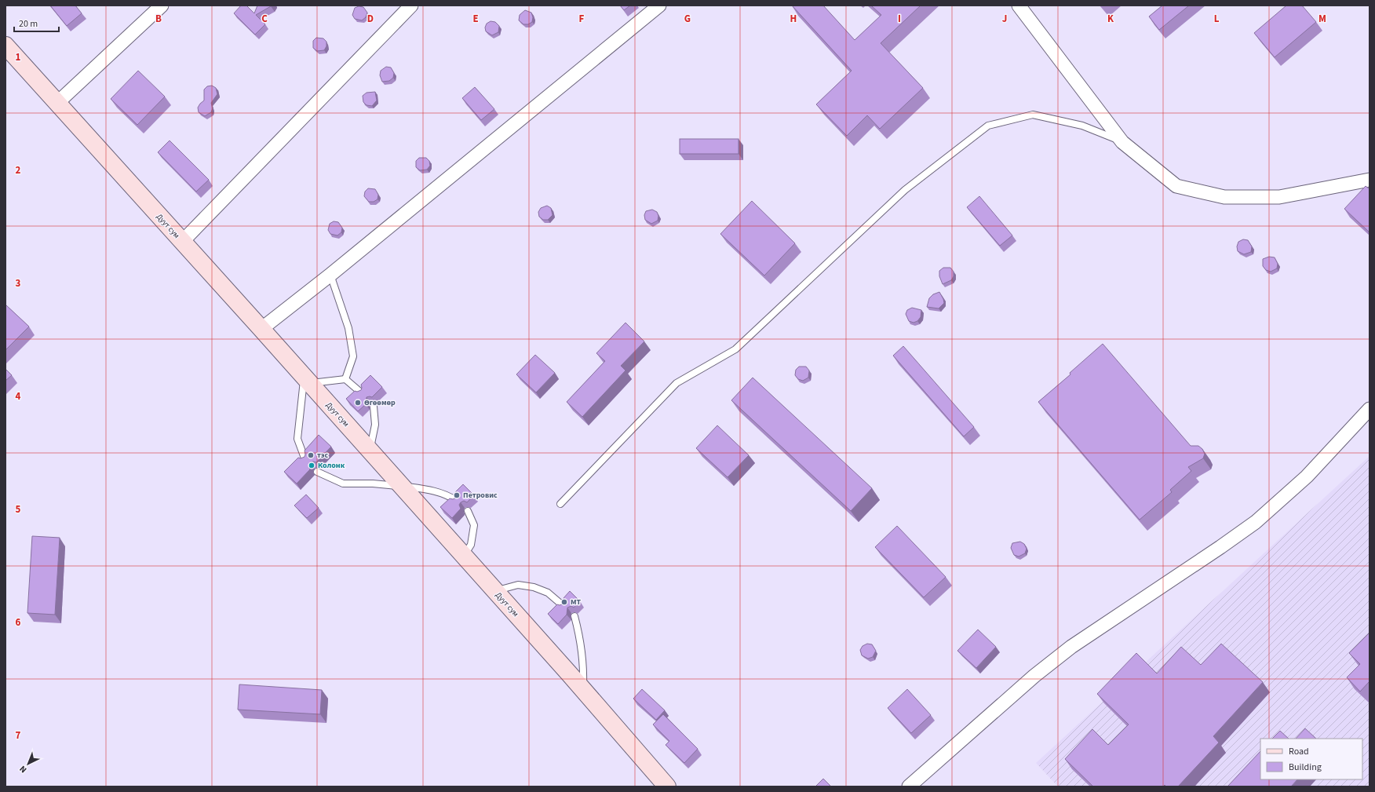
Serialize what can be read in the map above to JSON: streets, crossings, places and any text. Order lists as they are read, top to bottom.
{
  "streets": {
    "main road": ["Дуут сум"]
  },
  "places": [
    "Өгөөмөр",
    "тэс",
    "Колонк",
    "Петровиc",
    "MT"
  ],
  "legend": ["Road", "Building"],
  "scale_bar": "20 m",
  "north": "bottom left",
  "grid": {
    "columns": [
      "B",
      "C",
      "D",
      "E",
      "F",
      "G",
      "H",
      "I",
      "J",
      "K",
      "L",
      "M"
    ],
    "rows": [
      "1",
      "2",
      "3",
      "4",
      "5",
      "6",
      "7"
    ]
  }
}
